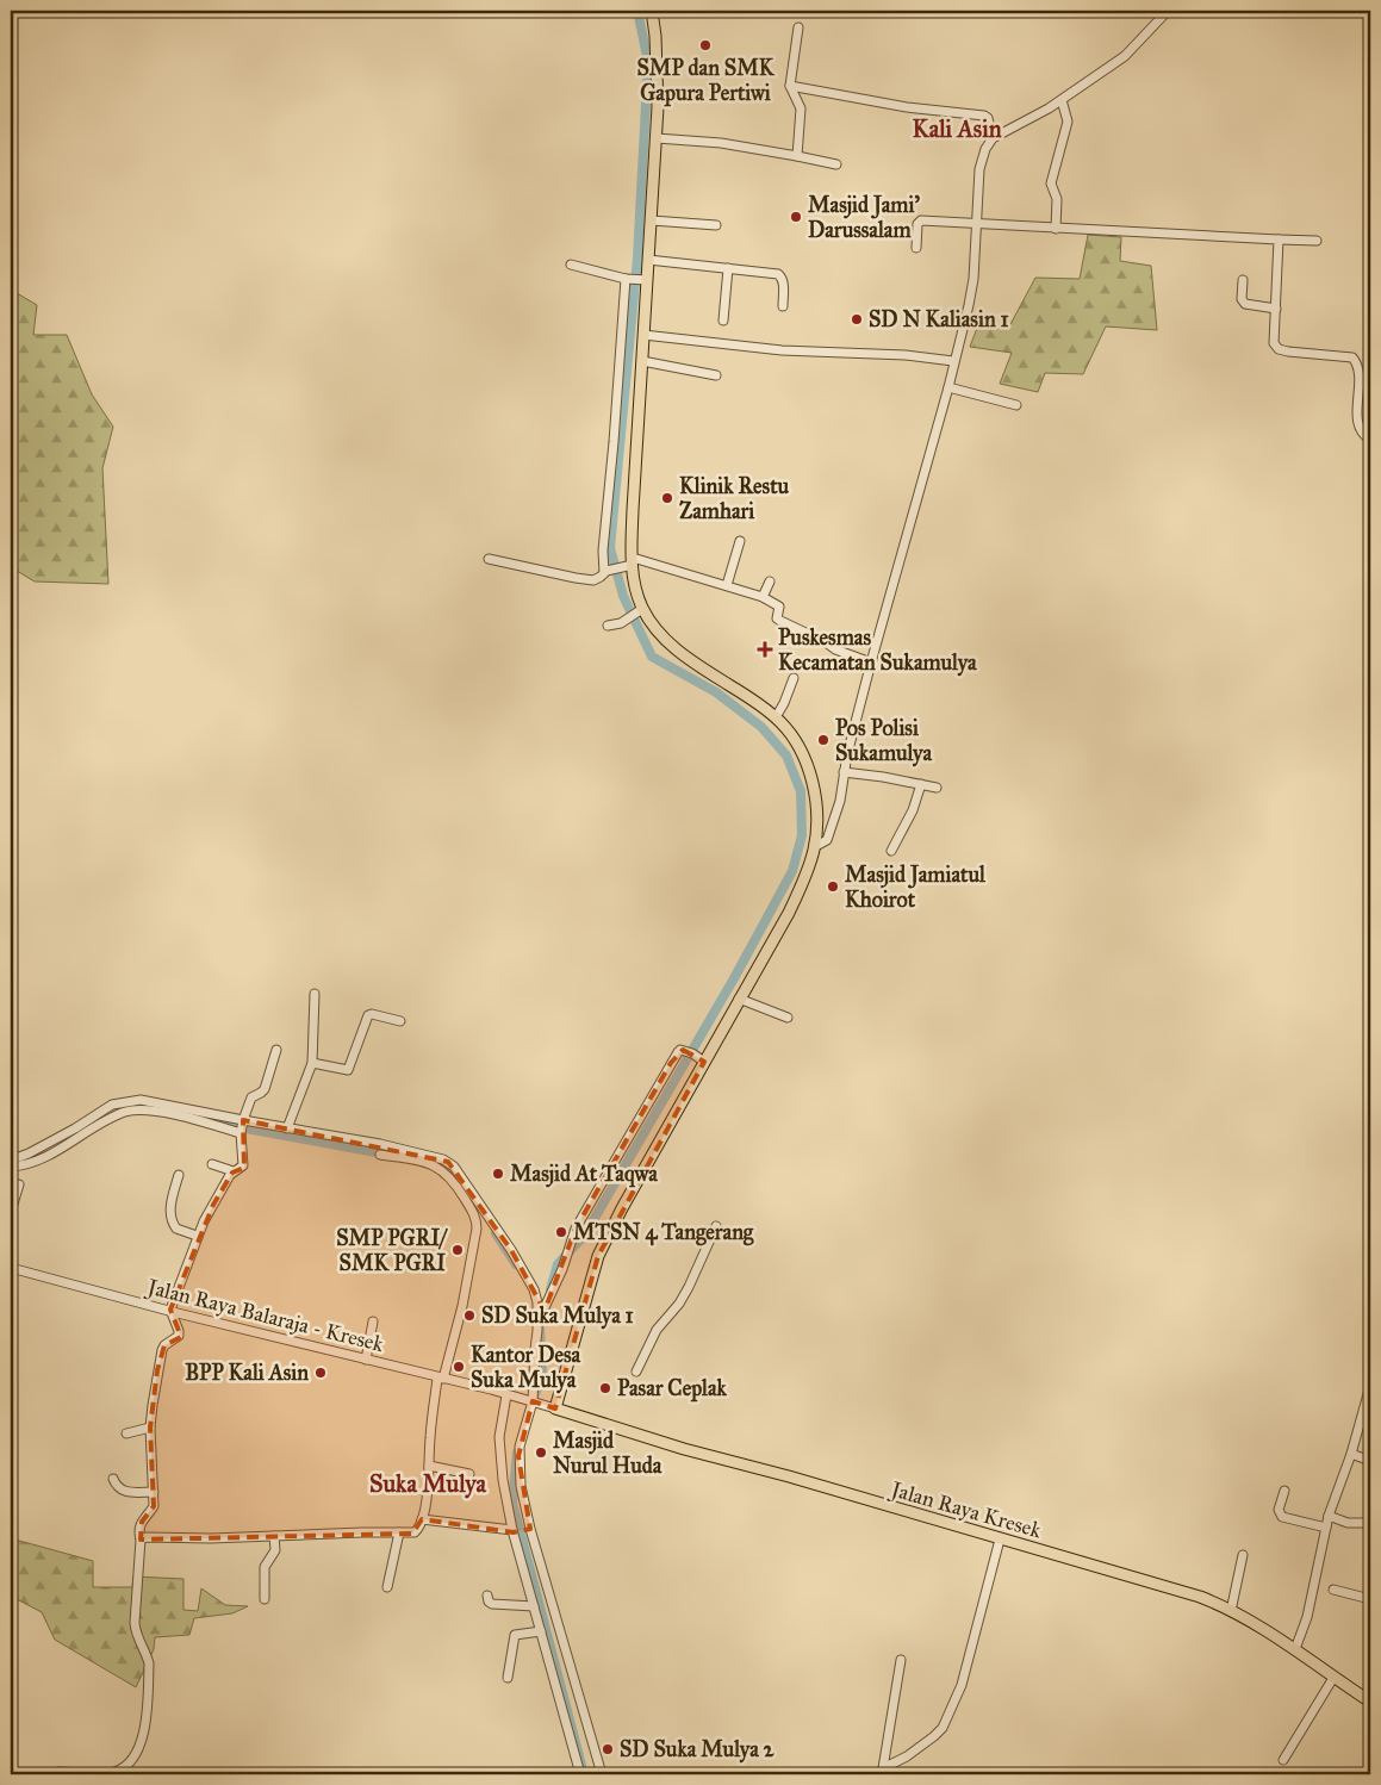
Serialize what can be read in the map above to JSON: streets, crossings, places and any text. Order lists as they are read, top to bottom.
{
  "streets": {
    "main road": ["Jalan Raya Kresek"],
    "street": ["Jalan Raya Balaraja - Kresek"]
  },
  "crossings": [
    ["Jalan Raya Balaraja - Kresek", "Jalan Raya Kresek"]
  ],
  "districts": ["Kali Asin", "Suka Mulya"],
  "places": {
    "other": [
      "SMP dan SMK Gapura Pertiwi",
      "Masjid Jami' Darussalam",
      "SD N Kaliasin 1",
      "Klinik Restu Zamhari",
      "Pos Polisi Sukamulya",
      "Masjid Jamiatul Khoirot",
      "Masjid At Taqwa",
      "MTSN 4 Tangerang",
      "SMP PGRI/ SMK PGRI",
      "SD Suka Mulya 1",
      "Kantor Desa Suka Mulya",
      "BPP Kali Asin",
      "Pasar Ceplak",
      "Masjid Nurul Huda",
      "SD Suka Mulya 2"
    ],
    "health": ["Puskesmas Kecamatan Sukamulya"]
  }
}
